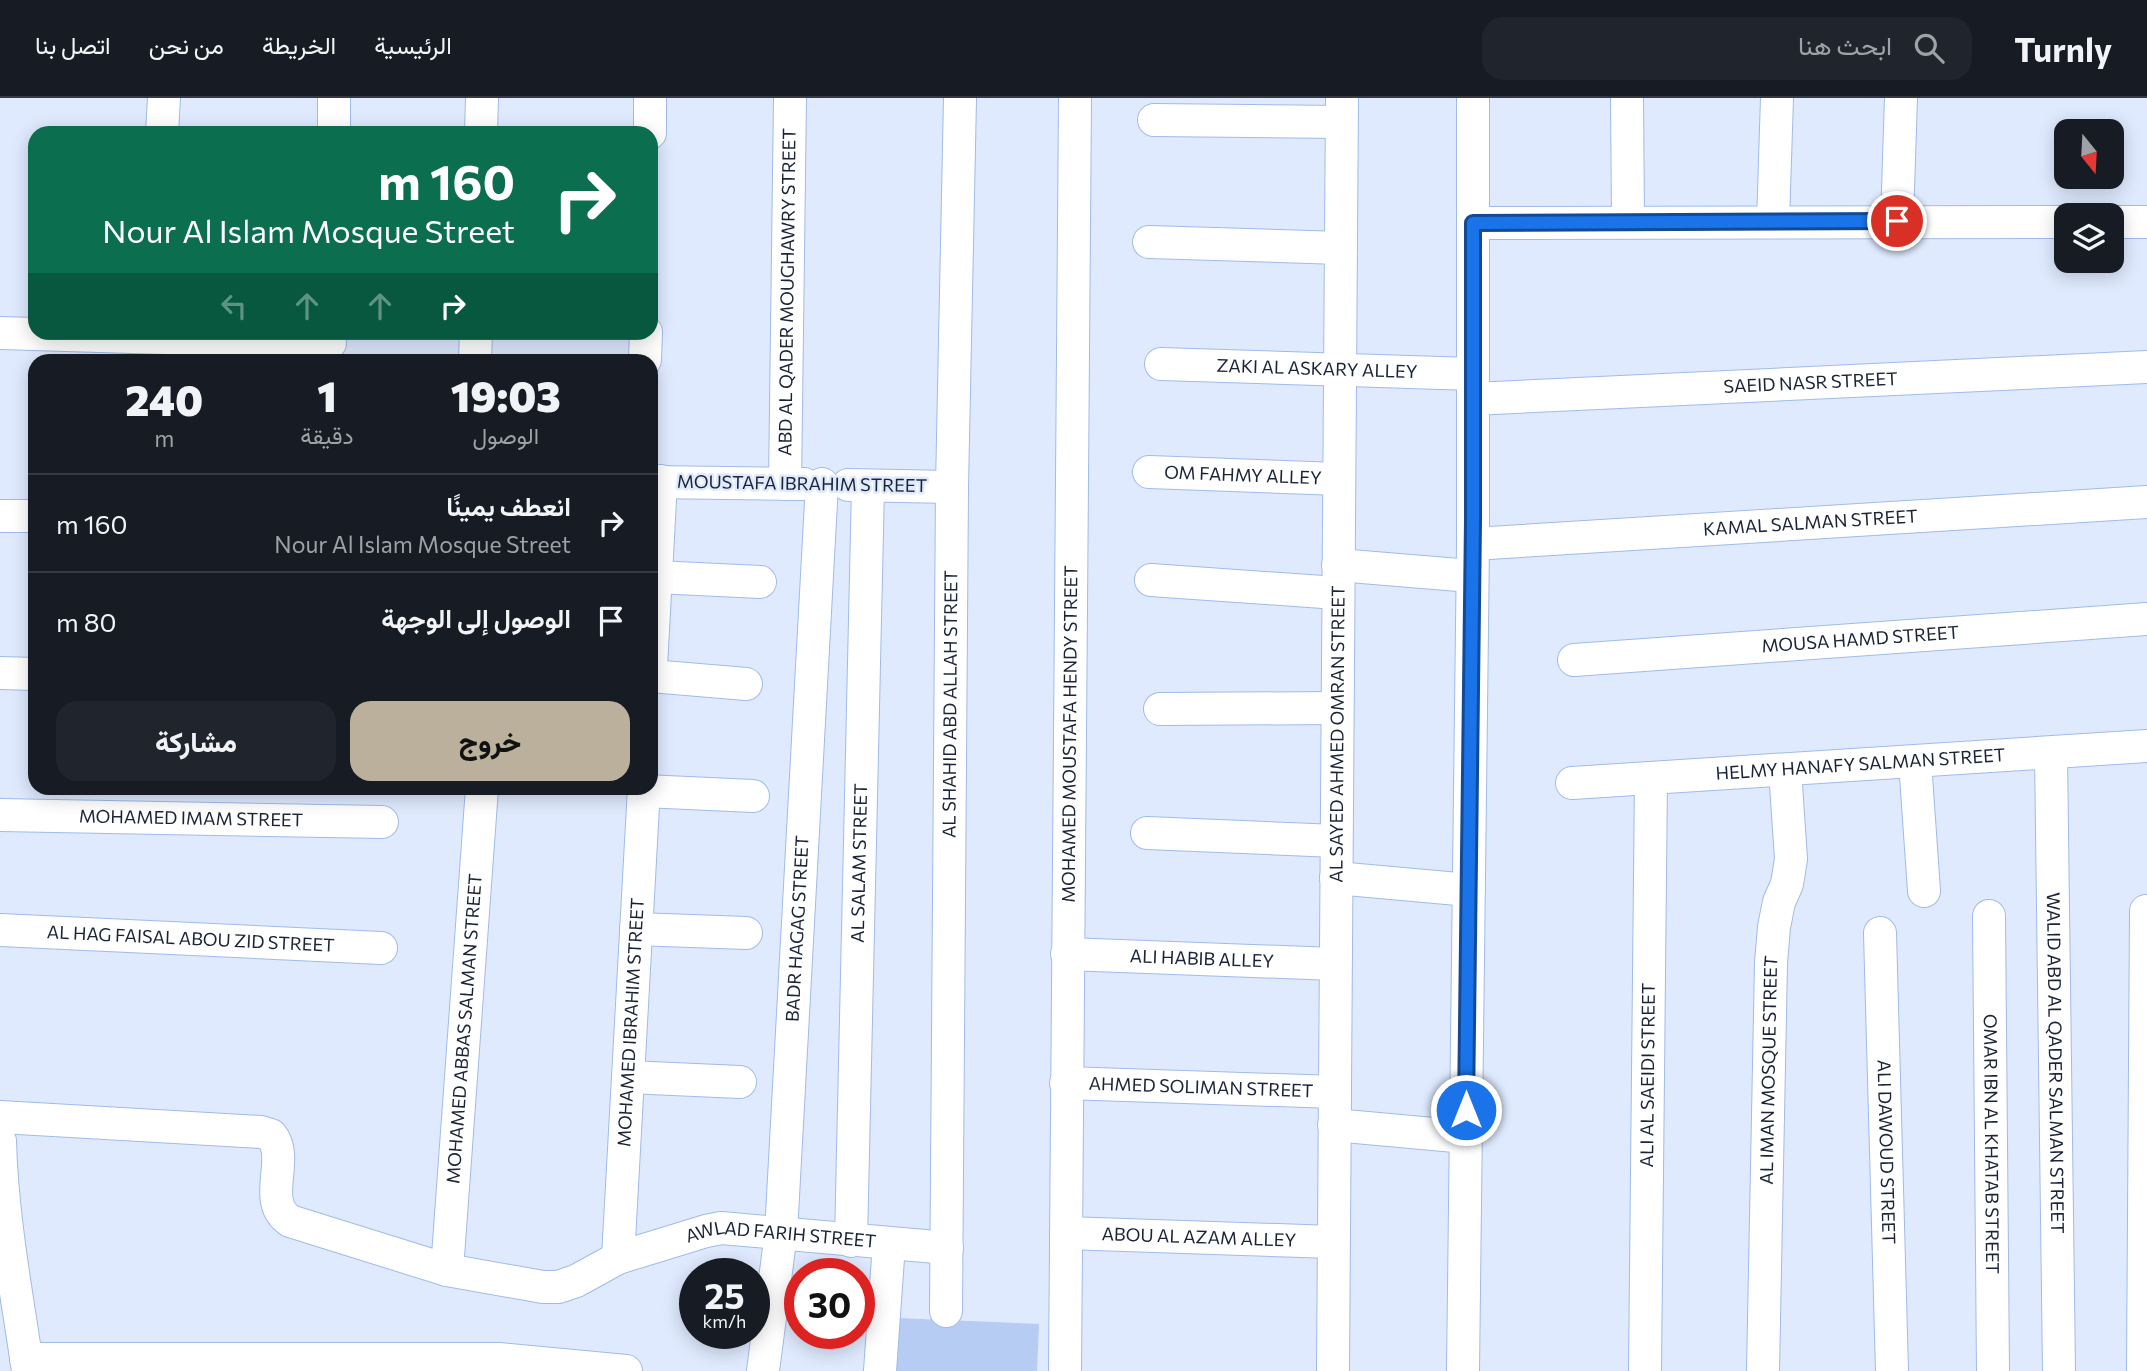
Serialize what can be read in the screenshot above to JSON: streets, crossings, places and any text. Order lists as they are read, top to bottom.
{
  "streets": {
    "street": [
      "ABD AL QADER MOUGHAWRY STREET",
      "ZAKI AL ASKARY ALLEY",
      "SAEID NASR STREET",
      "OM FAHMY ALLEY",
      "MOUSTAFA IBRAHIM STREET",
      "KAMAL SALMAN STREET",
      "MOUSA HAMD STREET",
      "AL SHAHID ABD ALLAH STREET",
      "MOHAMED MOUSTAFA HENDY STREET",
      "AL SAYED AHMED OMRAN STREET",
      "HELMY HANAFY SALMAN STREET",
      "MOHAMED IMAM STREET",
      "AL SALAM STREET",
      "BADR HAGAG STREET",
      "AL HAG FAISAL ABOU ZID STREET",
      "ALI HABIB ALLEY",
      "MOHAMED IBRAHIM STREET",
      "MOHAMED ABBAS SALMAN STREET",
      "WALID ABD AL QADER SALMAN STREET",
      "AL IMAN MOSQUE STREET",
      "ALI AL SAEIDI STREET",
      "AHMED SOLIMAN STREET",
      "OMAR IBN AL KHATAB STREET",
      "ALI DAWOUD STREET",
      "ABOU AL AZAM ALLEY",
      "AWLAD FARIH STREET"
    ]
  },
  "crossings": [
    ["ABD AL QADER MOUGHAWRY STREET", "MOUSTAFA IBRAHIM STREET"],
    ["ZAKI AL ASKARY ALLEY", "SAEID NASR STREET"],
    ["ZAKI AL ASKARY ALLEY", "AL SAYED AHMED OMRAN STREET"],
    ["OM FAHMY ALLEY", "AL SAYED AHMED OMRAN STREET"],
    ["MOUSTAFA IBRAHIM STREET", "AL SHAHID ABD ALLAH STREET"],
    ["MOUSTAFA IBRAHIM STREET", "AL SALAM STREET"],
    ["MOUSTAFA IBRAHIM STREET", "BADR HAGAG STREET"],
    ["AL SHAHID ABD ALLAH STREET", "AWLAD FARIH STREET"],
    ["MOHAMED MOUSTAFA HENDY STREET", "ALI HABIB ALLEY"],
    ["MOHAMED MOUSTAFA HENDY STREET", "AHMED SOLIMAN STREET"],
    ["MOHAMED MOUSTAFA HENDY STREET", "ABOU AL AZAM ALLEY"],
    ["AL SAYED AHMED OMRAN STREET", "ALI HABIB ALLEY"],
    ["AL SAYED AHMED OMRAN STREET", "AHMED SOLIMAN STREET"],
    ["AL SAYED AHMED OMRAN STREET", "ABOU AL AZAM ALLEY"],
    ["HELMY HANAFY SALMAN STREET", "WALID ABD AL QADER SALMAN STREET"],
    ["HELMY HANAFY SALMAN STREET", "AL IMAN MOSQUE STREET"],
    ["HELMY HANAFY SALMAN STREET", "ALI AL SAEIDI STREET"],
    ["AL SALAM STREET", "AWLAD FARIH STREET"],
    ["BADR HAGAG STREET", "AWLAD FARIH STREET"],
    ["MOHAMED IBRAHIM STREET", "AWLAD FARIH STREET"],
    ["MOHAMED ABBAS SALMAN STREET", "AWLAD FARIH STREET"]
  ],
  "north": "bottom",
  "page": {
    "header": "Turnly",
    "search": "ابحث هنا",
    "nav": [
      "الرئيسية",
      "الخريطة",
      "من نحن",
      "اتصل بنا"
    ],
    "turn": ["160 m", "Nour Al Islam Mosque Street"],
    "eta": [
      "19:03",
      "الوصول",
      "1",
      "دقيقة",
      "240",
      "m"
    ],
    "list": [
      {
        "name": "انعطف يمينًا",
        "note": "Nour Al Islam Mosque Street",
        "value": "160 m"
      },
      {
        "name": "الوصول إلى الوجهة",
        "value": "80 m"
      }
    ],
    "buttons": ["خروج", "مشاركة"],
    "speed": "25 km/h",
    "limit": "30"
  }
}
